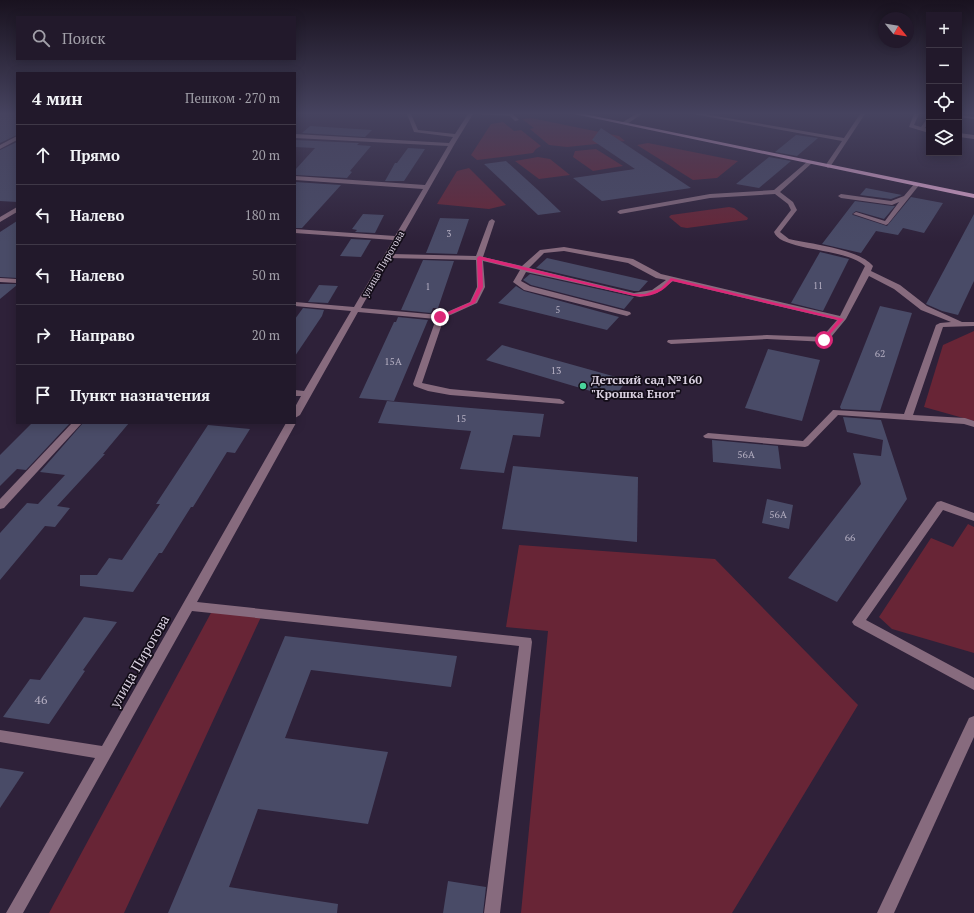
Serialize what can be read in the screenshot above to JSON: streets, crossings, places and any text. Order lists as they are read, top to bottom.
{
  "streets": {
    "street": ["улица Пирогова"]
  },
  "places": ["Детский сад №160 \"Крошка Енот\""],
  "house_numbers": [
    "3",
    "11",
    "1",
    "5",
    "62",
    "15А",
    "13",
    "15",
    "56А",
    "56А",
    "66",
    "46"
  ],
  "north": "bottom right",
  "page": {
    "map_buttons": ["+", "−"],
    "search": "Поиск",
    "heading": ["4 мин", "Пешком · 270 m"],
    "list": [
      ["Прямо", "20 m"],
      ["Налево", "180 m"],
      ["Налево", "50 m"],
      ["Направо", "20 m"],
      "Пункт назначения"
    ]
  }
}
